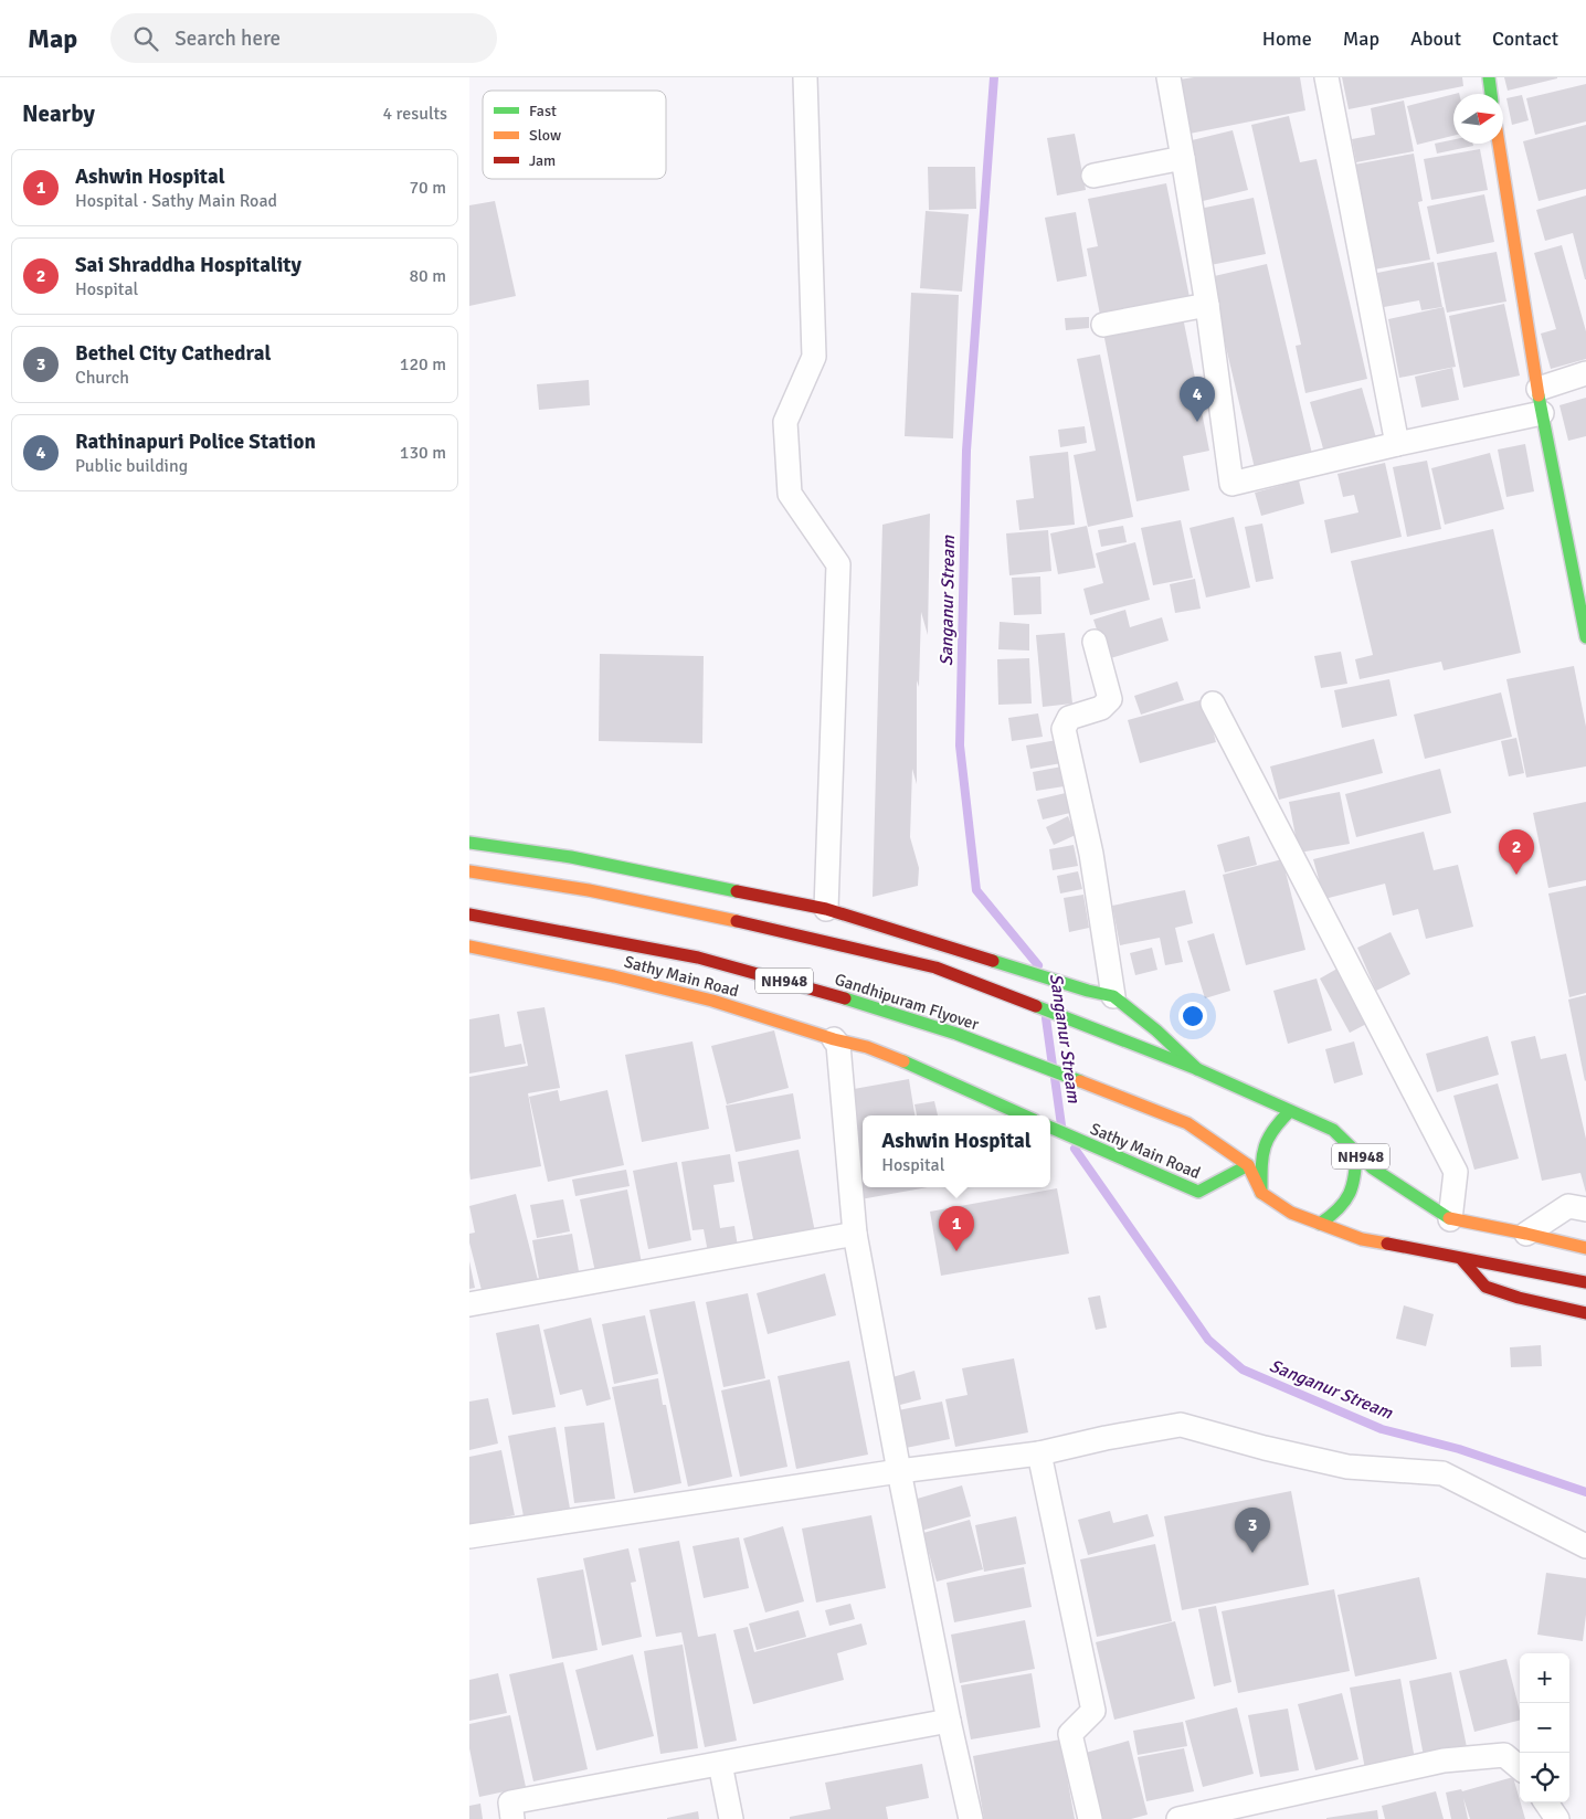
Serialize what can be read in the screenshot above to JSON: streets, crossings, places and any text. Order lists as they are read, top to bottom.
{
  "streets": {
    "main road": ["Sathy Main Road", "NH948", "Gandhipuram Flyover"]
  },
  "crossings": [
    ["Sathy Main Road", "NH948"],
    ["Sathy Main Road", "Gandhipuram Flyover"],
    ["NH948", "Gandhipuram Flyover"]
  ],
  "water": ["Sanganur Stream"],
  "legend": ["Fast", "Slow", "Jam"],
  "north": "right",
  "page": {
    "header": "Map",
    "search": "Search here",
    "nav": [
      "Home",
      "Map",
      "About",
      "Contact"
    ],
    "heading": ["Nearby", "4 results"],
    "list": [
      {
        "mark": "1",
        "name": "Ashwin Hospital",
        "note": "Hospital · Sathy Main Road",
        "value": "70 m"
      },
      {
        "mark": "2",
        "name": "Sai Shraddha Hospitality",
        "note": "Hospital",
        "value": "80 m"
      },
      {
        "mark": "3",
        "name": "Bethel City Cathedral",
        "note": "Church",
        "value": "120 m"
      },
      {
        "mark": "4",
        "name": "Rathinapuri Police Station",
        "note": "Public building",
        "value": "130 m"
      }
    ],
    "pins": [
      "4",
      "2",
      "1",
      "3"
    ],
    "popup": ["Ashwin Hospital", "Hospital"],
    "map_buttons": ["+", "−"]
  }
}
